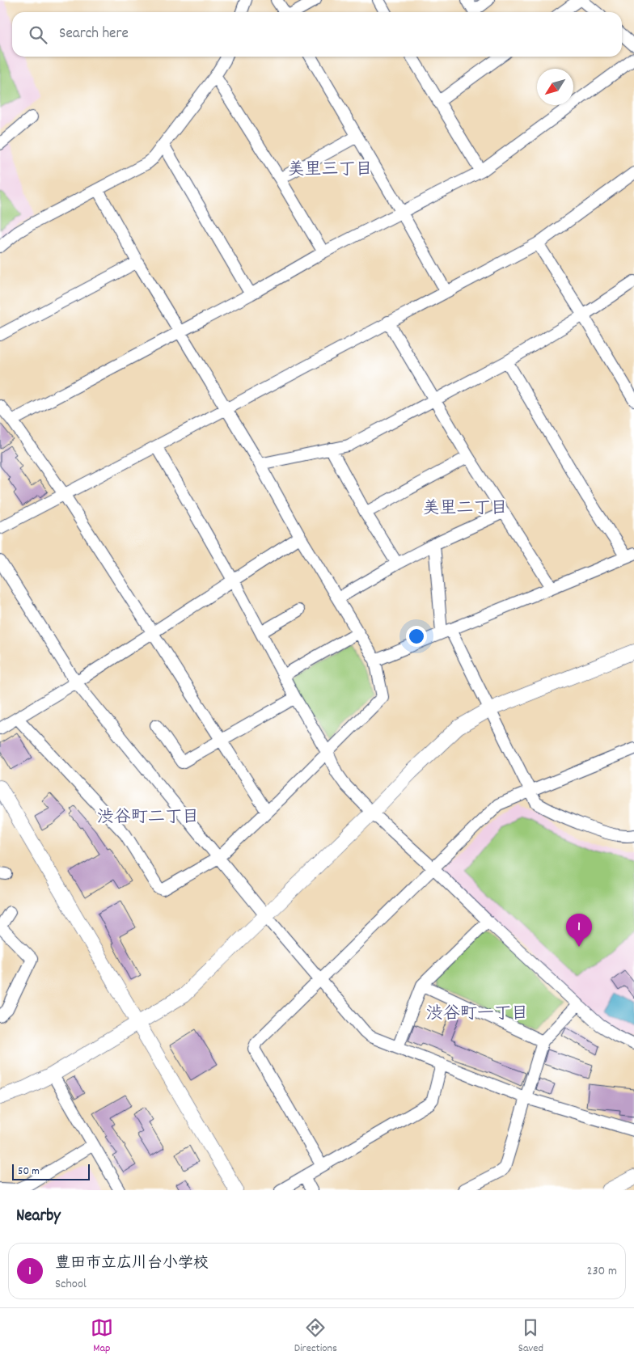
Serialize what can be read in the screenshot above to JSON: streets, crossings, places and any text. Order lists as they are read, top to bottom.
{
  "districts": [
    "美里三丁目",
    "美里二丁目",
    "渋谷町二丁目",
    "渋谷町一丁目"
  ],
  "scale_bar": "50 m",
  "north": "bottom left",
  "page": {
    "search": "Search here",
    "pins": "1",
    "scale": "50 m",
    "heading": "Nearby",
    "list": [
      {
        "mark": "1",
        "name": "豊田市立広川台小学校",
        "note": "School",
        "value": "230 m"
      }
    ],
    "nav": ["Map", "Directions", "Saved"]
  }
}
